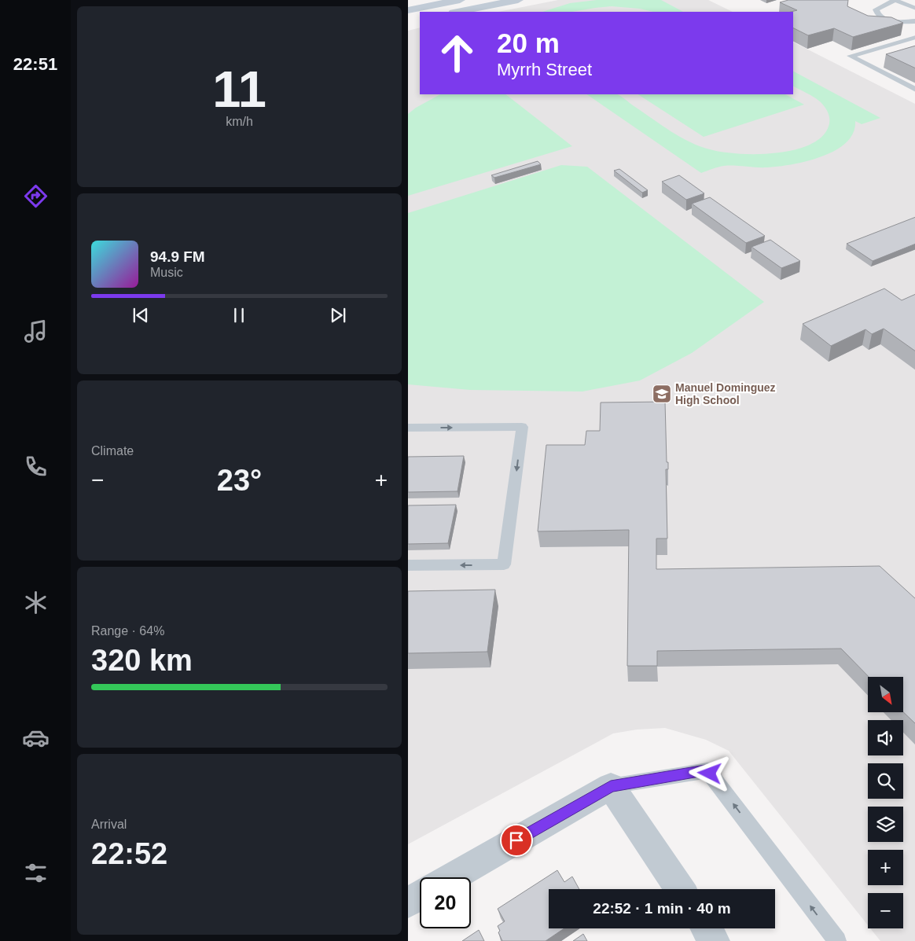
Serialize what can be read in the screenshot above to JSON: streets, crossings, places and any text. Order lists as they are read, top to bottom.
{
  "places": {
    "school or university": ["Manuel Dominguez High School"]
  },
  "north": "bottom right",
  "page": {
    "tabs": "22:51",
    "tile": [
      ["11", "km/h"],
      "Climate",
      ["Range · 64%", "320 km"],
      ["Arrival", "22:52"]
    ],
    "turn": ["20 m", "Myrrh Street"],
    "song": ["94.9 FM", "Music"],
    "heat": ["−", "23°", "+"],
    "map_buttons": ["+", "−"],
    "limit": "20",
    "trip": "22:52 · 1 min · 40 m"
  }
}
